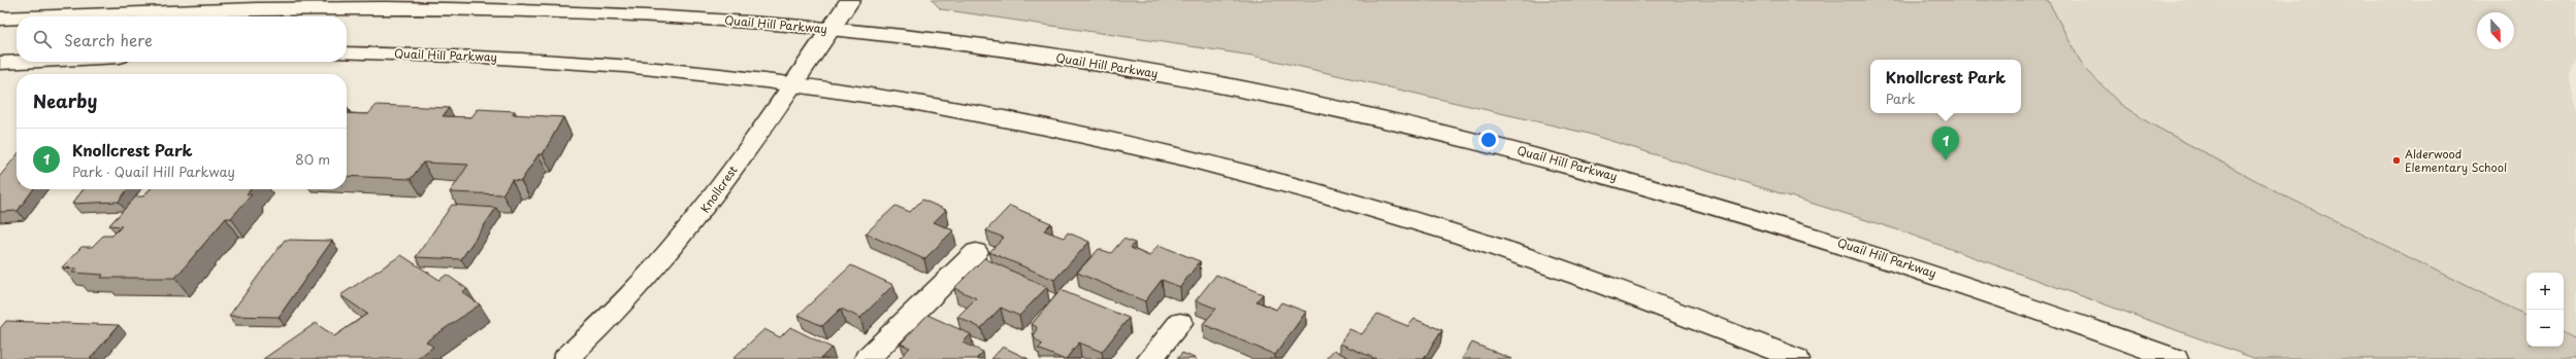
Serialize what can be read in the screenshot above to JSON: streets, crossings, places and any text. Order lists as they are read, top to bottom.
{
  "streets": {
    "main road": ["Quail Hill Parkway", "Knollcrest"]
  },
  "crossings": [
    ["Quail Hill Parkway", "Knollcrest"]
  ],
  "places": ["Alderwood Elementary School"],
  "north": "bottom",
  "page": {
    "search": "Search here",
    "popup": ["Knollcrest Park", "Park"],
    "heading": "Nearby",
    "pins": "1",
    "list": [
      {
        "mark": "1",
        "name": "Knollcrest Park",
        "note": "Park · Quail Hill Parkway",
        "value": "80 m"
      }
    ],
    "map_buttons": ["+", "−"]
  }
}
